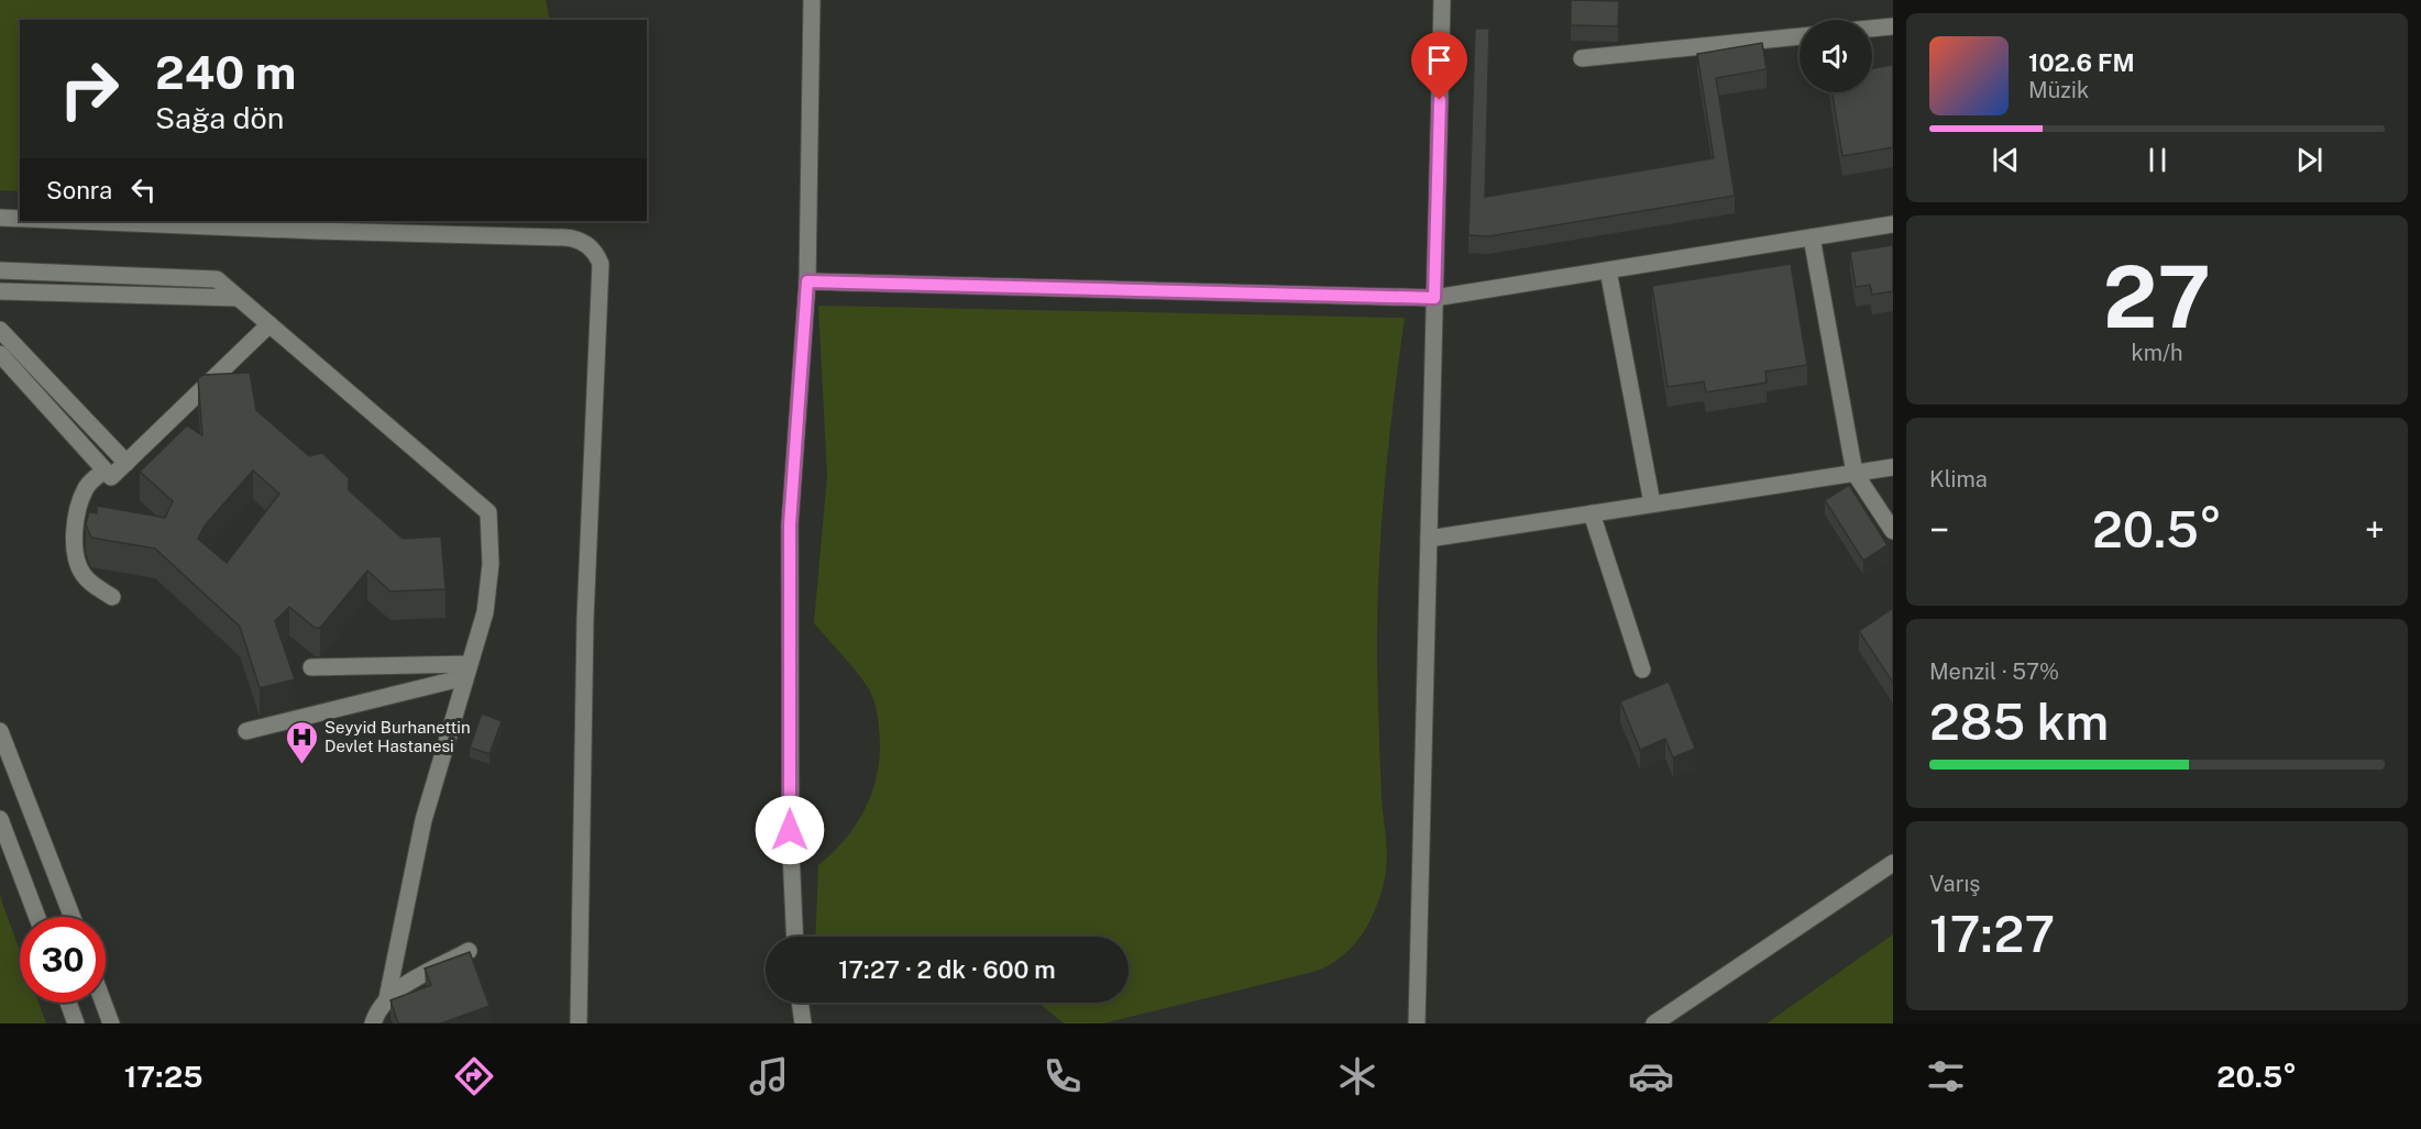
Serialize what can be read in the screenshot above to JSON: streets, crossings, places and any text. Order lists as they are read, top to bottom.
{
  "places": {
    "hospital": ["Seyyid Burhanettin Devlet Hastanesi"]
  },
  "page": {
    "turn": ["240 m", "Sağa dön"],
    "song": ["102.6 FM", "Müzik"],
    "then": "Sonra",
    "tile": [
      ["27", "km/h"],
      "Klima",
      ["Menzil · 57%", "285 km"],
      ["Varış", "17:27"]
    ],
    "heat": ["−", "20.5°", "+"],
    "limit": "30",
    "trip": "17:27 · 2 dk · 600 m",
    "tabs": ["17:25", "20.5°"]
  }
}
